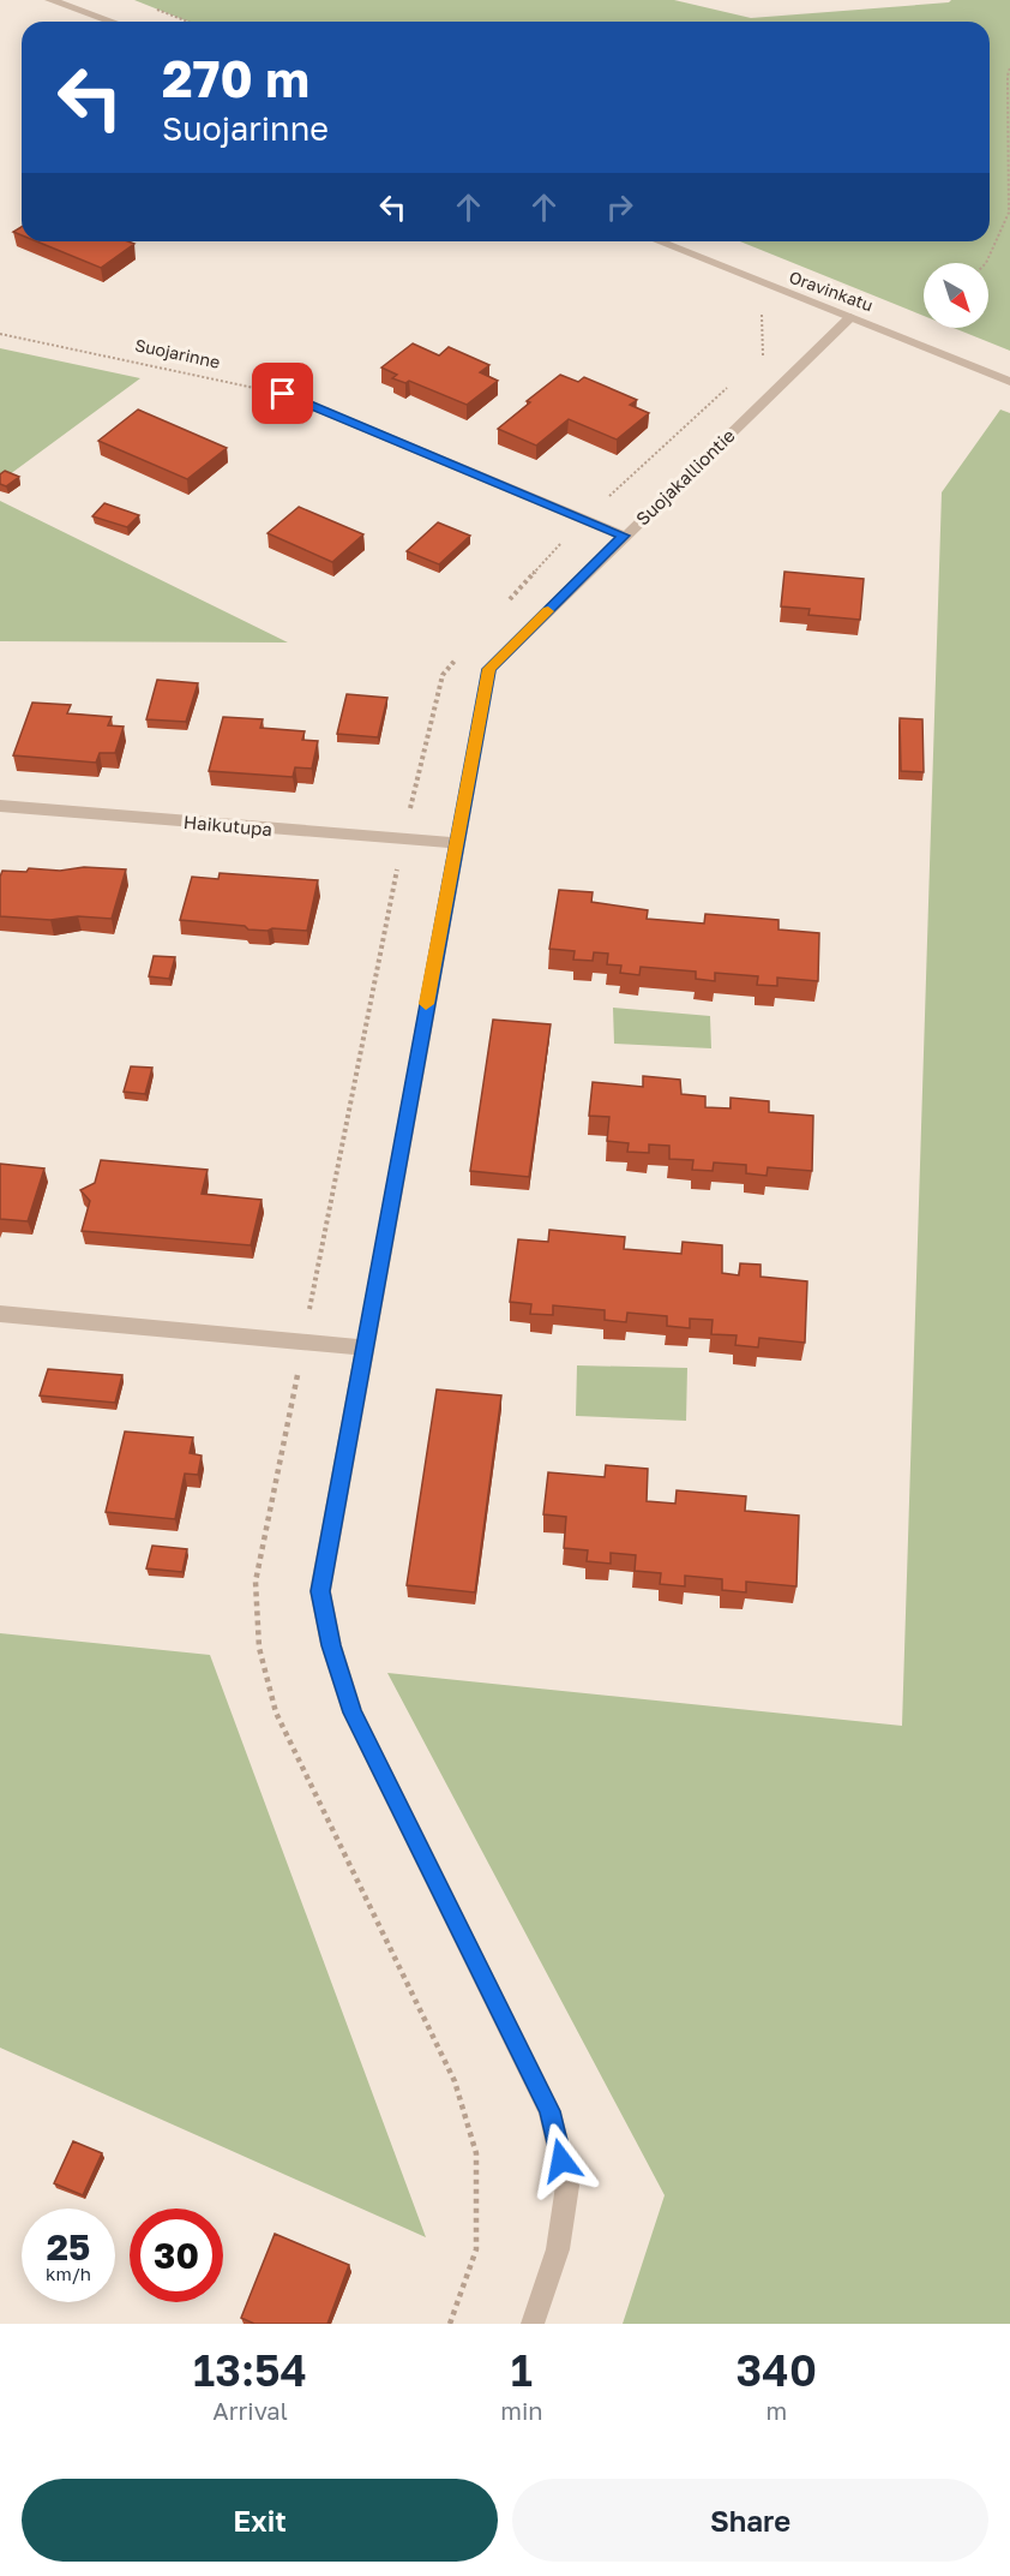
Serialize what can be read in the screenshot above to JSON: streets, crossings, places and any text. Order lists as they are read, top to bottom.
{
  "streets": {
    "street": ["Oravinkatu", "Suojakalliontie", "Haikutupa"],
    "path": ["Suojarinne"]
  },
  "crossings": [
    ["Oravinkatu", "Suojakalliontie"],
    ["Suojakalliontie", "Haikutupa"]
  ],
  "north": "bottom right",
  "page": {
    "turn": ["270 m", "Suojarinne"],
    "speed": "25 km/h",
    "limit": "30",
    "eta": [
      "13:54",
      "Arrival",
      "1",
      "min",
      "340",
      "m"
    ],
    "buttons": ["Exit", "Share"]
  }
}
